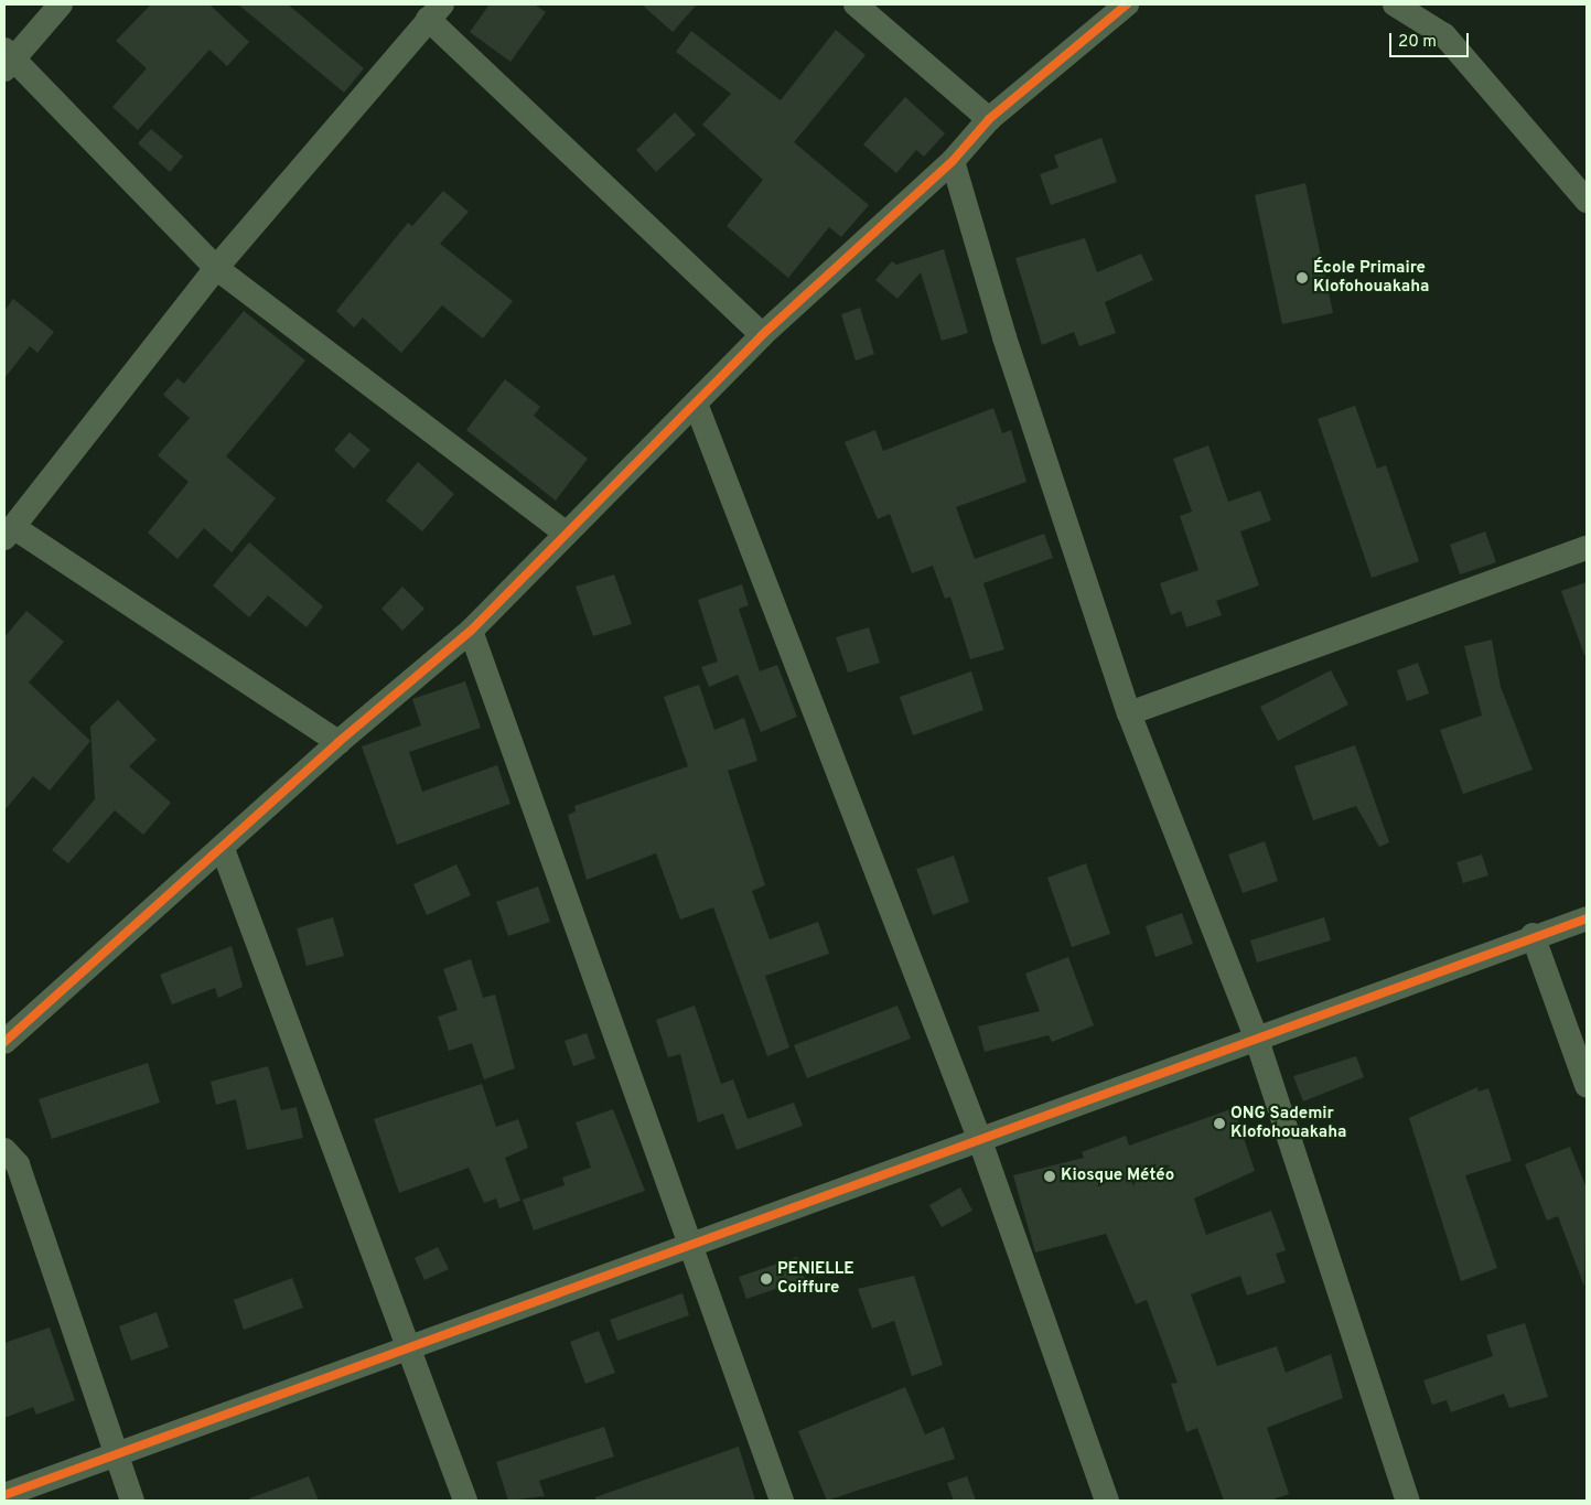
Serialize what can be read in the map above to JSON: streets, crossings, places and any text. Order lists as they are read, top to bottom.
{
  "places": [
    "École Primaire Klofohouakaha",
    "ONG Sademir Klofohouakaha",
    "Kiosque Météo",
    "PENIELLE Coiffure"
  ],
  "scale_bar": "20 m"
}
